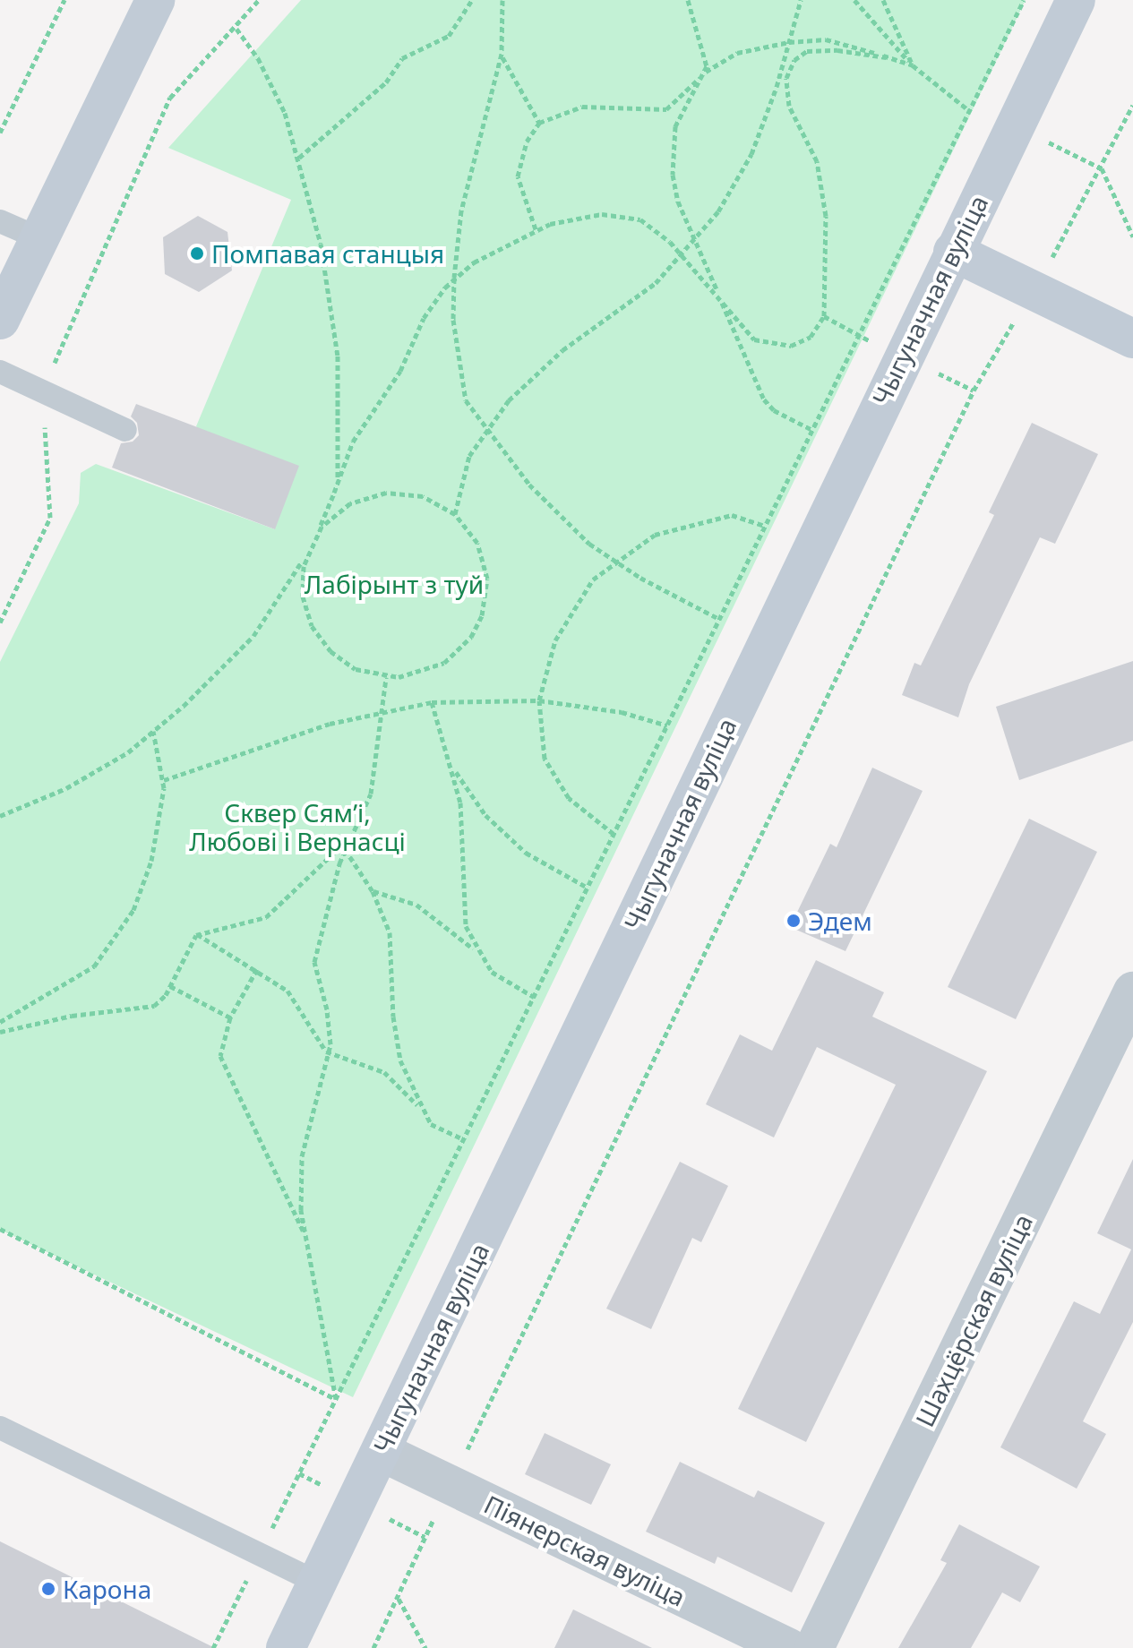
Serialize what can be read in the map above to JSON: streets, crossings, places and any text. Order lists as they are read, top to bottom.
{
  "streets": {
    "main road": ["Чыгуначная вуліца"],
    "street": ["Шахцёрская вуліца", "Піянерская вуліца"]
  },
  "crossings": [
    ["Чыгуначная вуліца", "Піянерская вуліца"]
  ],
  "parks": ["Лабірынт з туй", "Сквер Сямʼі, Любові і Вернасці"],
  "places": ["Помпавая станцыя", "Эдем", "Карона"]
}
